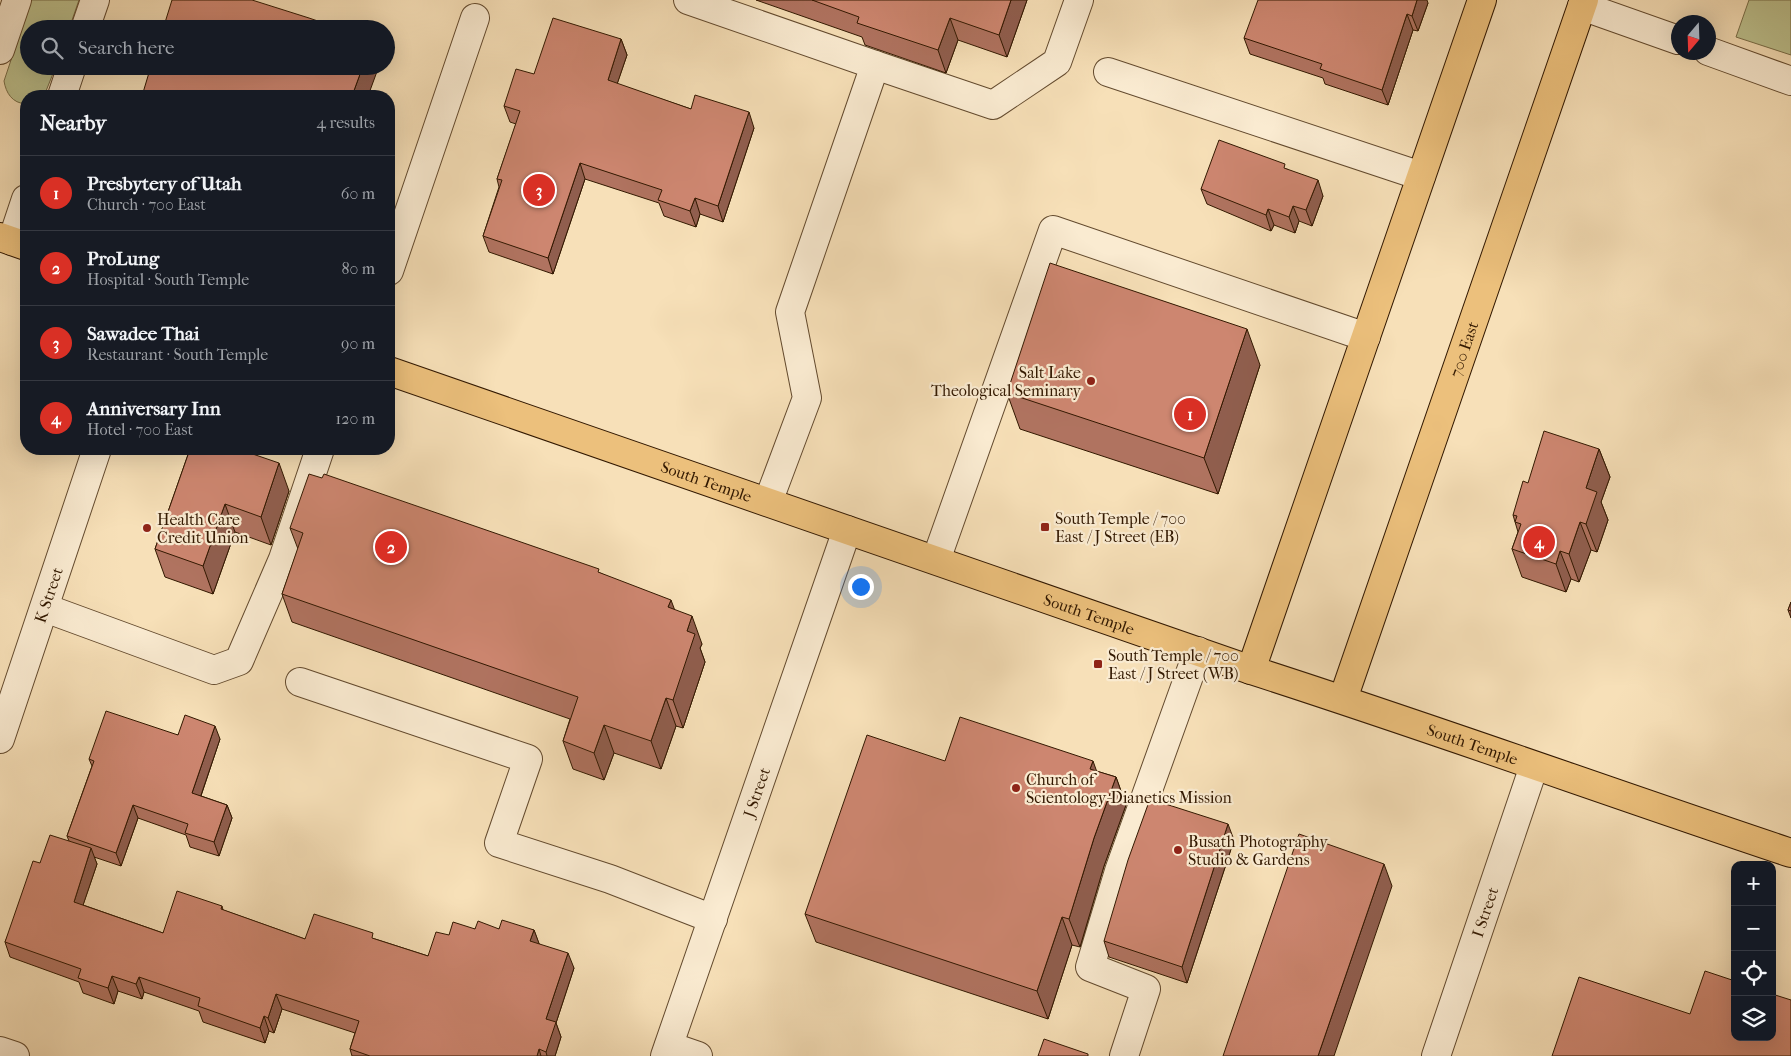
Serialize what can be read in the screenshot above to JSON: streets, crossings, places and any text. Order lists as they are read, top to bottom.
{
  "streets": {
    "main road": ["700 East", "South Temple"],
    "street": ["K Street", "J Street", "I Street"]
  },
  "crossings": [
    ["700 East", "South Temple"],
    ["South Temple", "J Street"],
    ["South Temple", "I Street"]
  ],
  "places": {
    "other": [
      "Salt Lake Theological Seminary",
      "Health Care Credit Union",
      "Church of Scientology-Dianetics Mission",
      "Busath Photography Studio & Gardens"
    ],
    "transit": ["South Temple / 700 East / J Street (EB)", "South Temple / 700 East / J Street (WB)"]
  },
  "north": "bottom",
  "page": {
    "search": "Search here",
    "heading": ["Nearby", "4 results"],
    "list": [
      {
        "mark": "1",
        "name": "Presbytery of Utah",
        "note": "Church · 700 East",
        "value": "60 m"
      },
      {
        "mark": "2",
        "name": "ProLung",
        "note": "Hospital · South Temple",
        "value": "80 m"
      },
      {
        "mark": "3",
        "name": "Sawadee Thai",
        "note": "Restaurant · South Temple",
        "value": "90 m"
      },
      {
        "mark": "4",
        "name": "Anniversary Inn",
        "note": "Hotel · 700 East",
        "value": "120 m"
      }
    ],
    "pins": [
      "3",
      "1",
      "4",
      "2"
    ],
    "map_buttons": ["+", "−"]
  }
}
